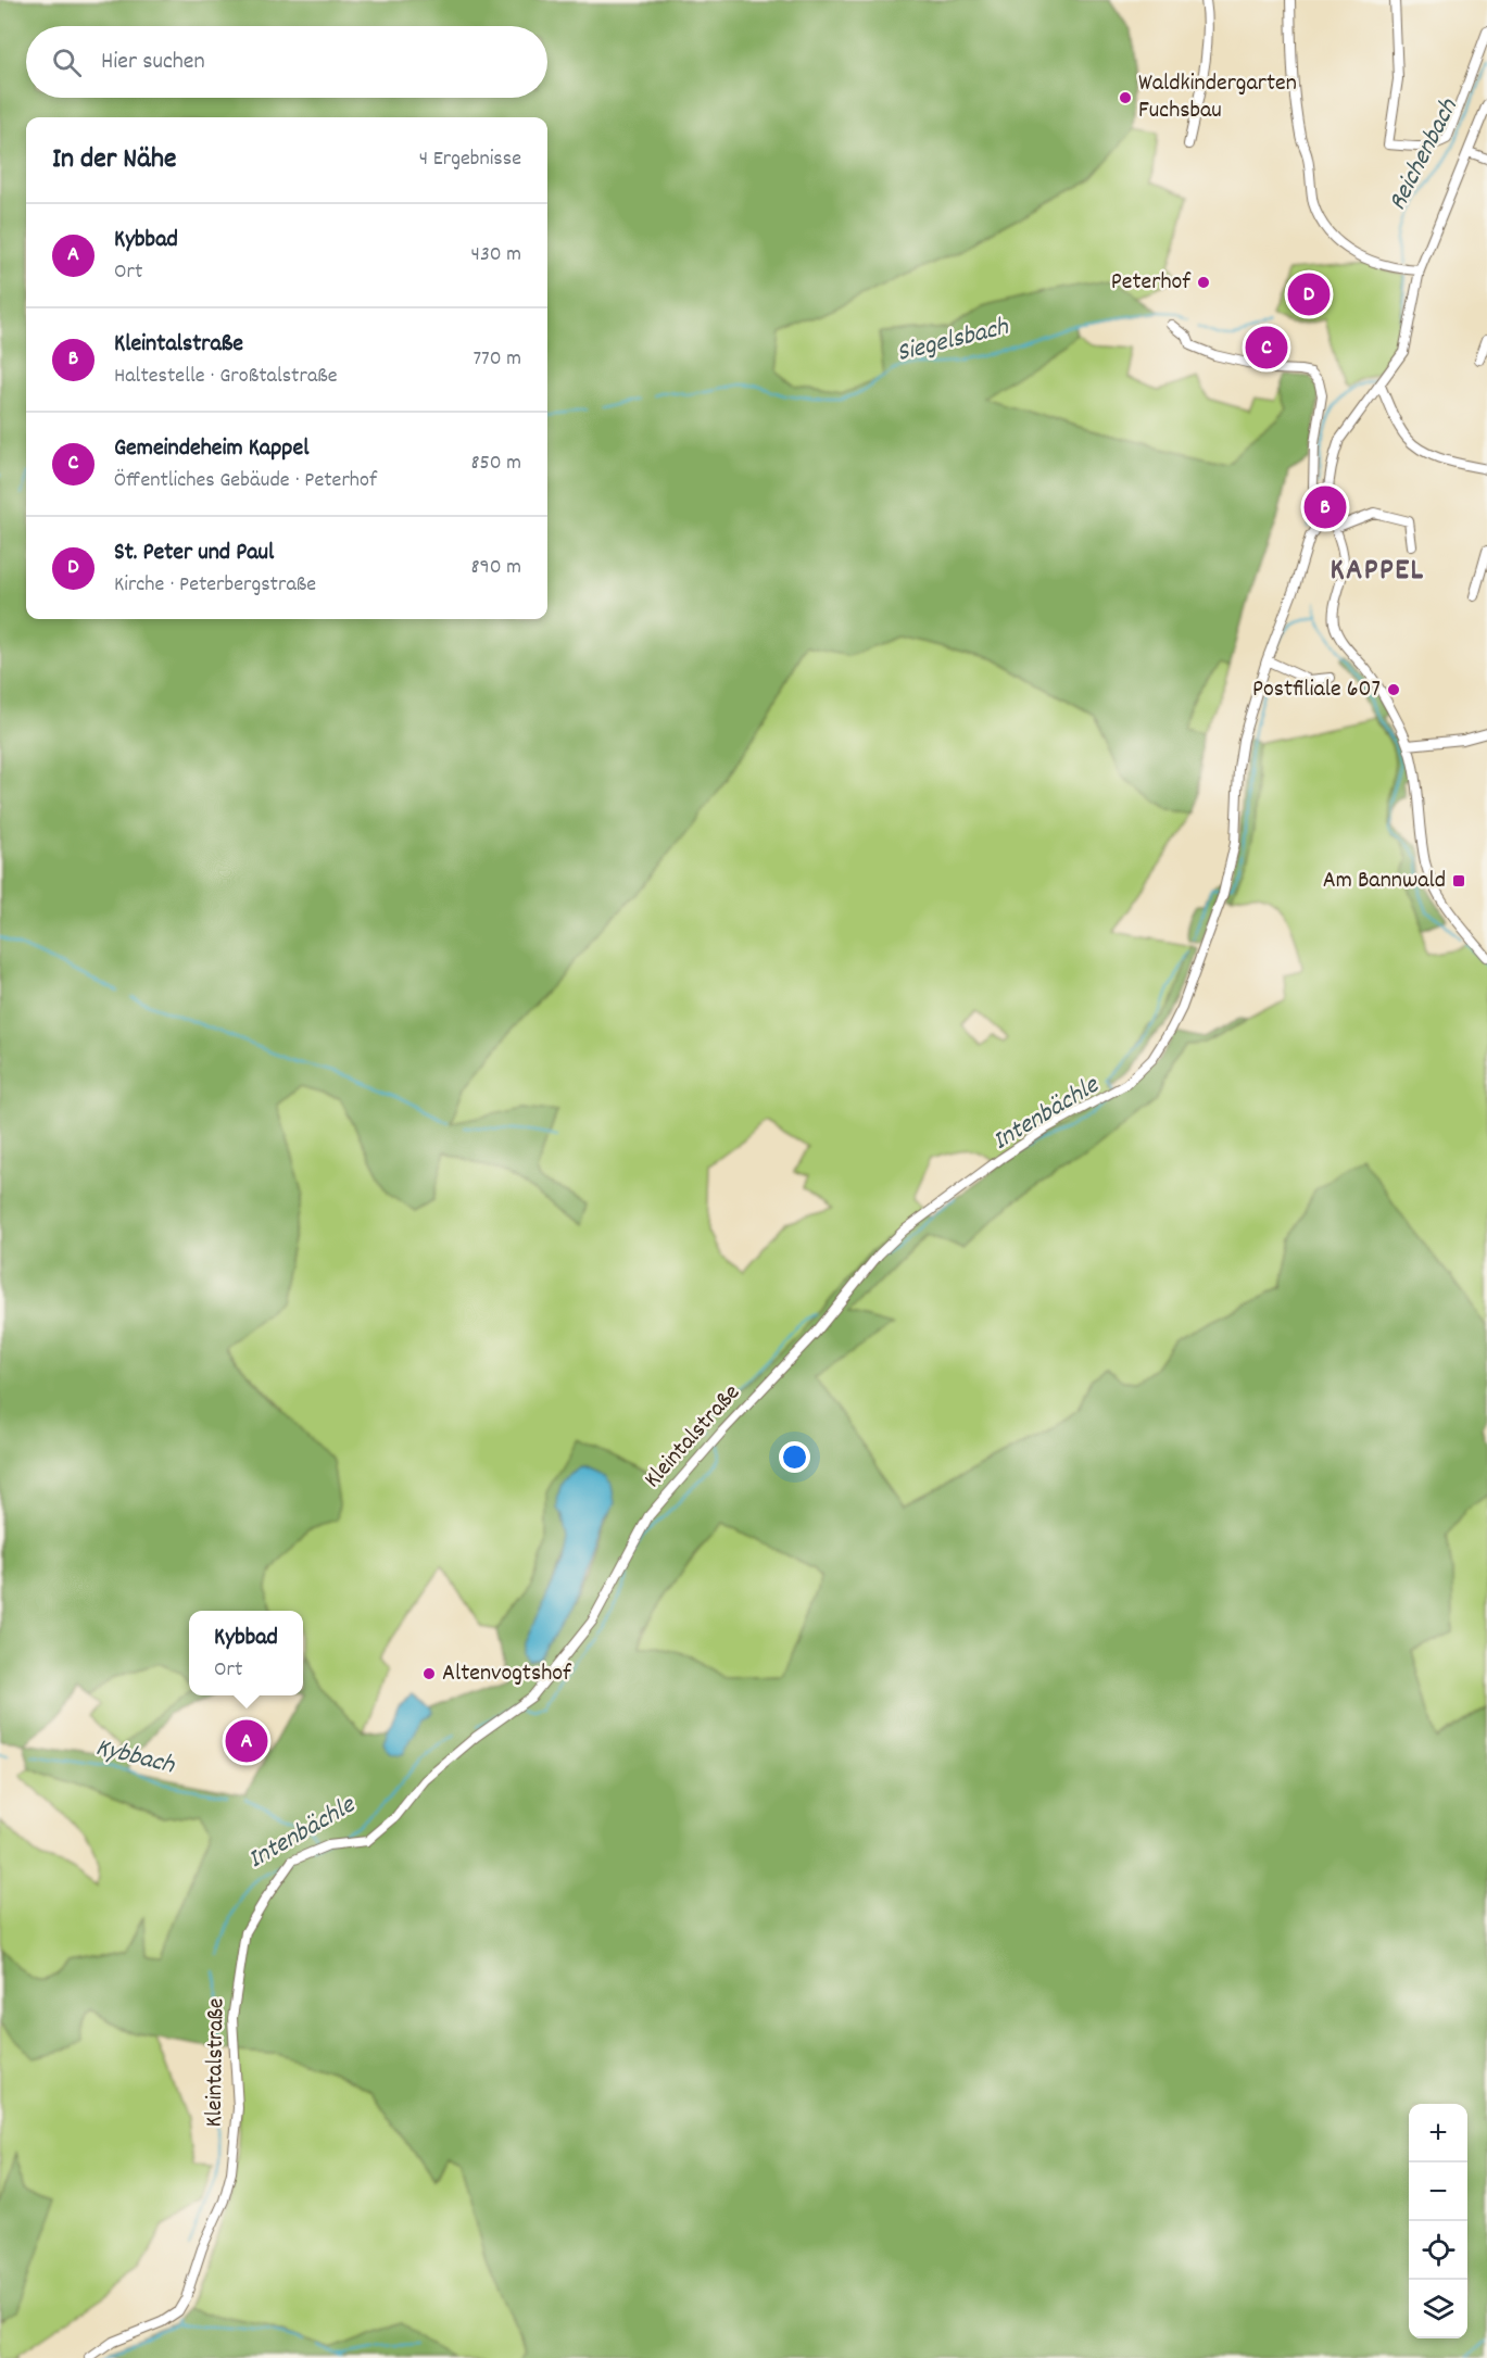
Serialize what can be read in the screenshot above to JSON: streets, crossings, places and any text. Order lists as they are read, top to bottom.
{
  "streets": {
    "street": ["Kleintalstraße"]
  },
  "districts": ["KAPPEL"],
  "water": [
    "Reichenbach",
    "Siegelsbach",
    "Intenbächle",
    "Kybbach"
  ],
  "places": {
    "other": [
      "Waldkindergarten Fuchsbau",
      "Peterhof",
      "Postfiliale 607",
      "Altenvogtshof"
    ],
    "transit": ["Am Bannwald"]
  },
  "page": {
    "search": "Hier suchen",
    "heading": ["In der Nähe", "4 Ergebnisse"],
    "list": [
      {
        "mark": "A",
        "name": "Kybbad",
        "note": "Ort",
        "value": "430 m"
      },
      {
        "mark": "B",
        "name": "Kleintalstraße",
        "note": "Haltestelle · Großtalstraße",
        "value": "770 m"
      },
      {
        "mark": "C",
        "name": "Gemeindeheim Kappel",
        "note": "Öffentliches Gebäude · Peterhof",
        "value": "850 m"
      },
      {
        "mark": "D",
        "name": "St. Peter und Paul",
        "note": "Kirche · Peterbergstraße",
        "value": "890 m"
      }
    ],
    "pins": [
      "D",
      "C",
      "B",
      "A"
    ],
    "popup": ["Kybbad", "Ort"],
    "map_buttons": ["+", "−"]
  }
}
